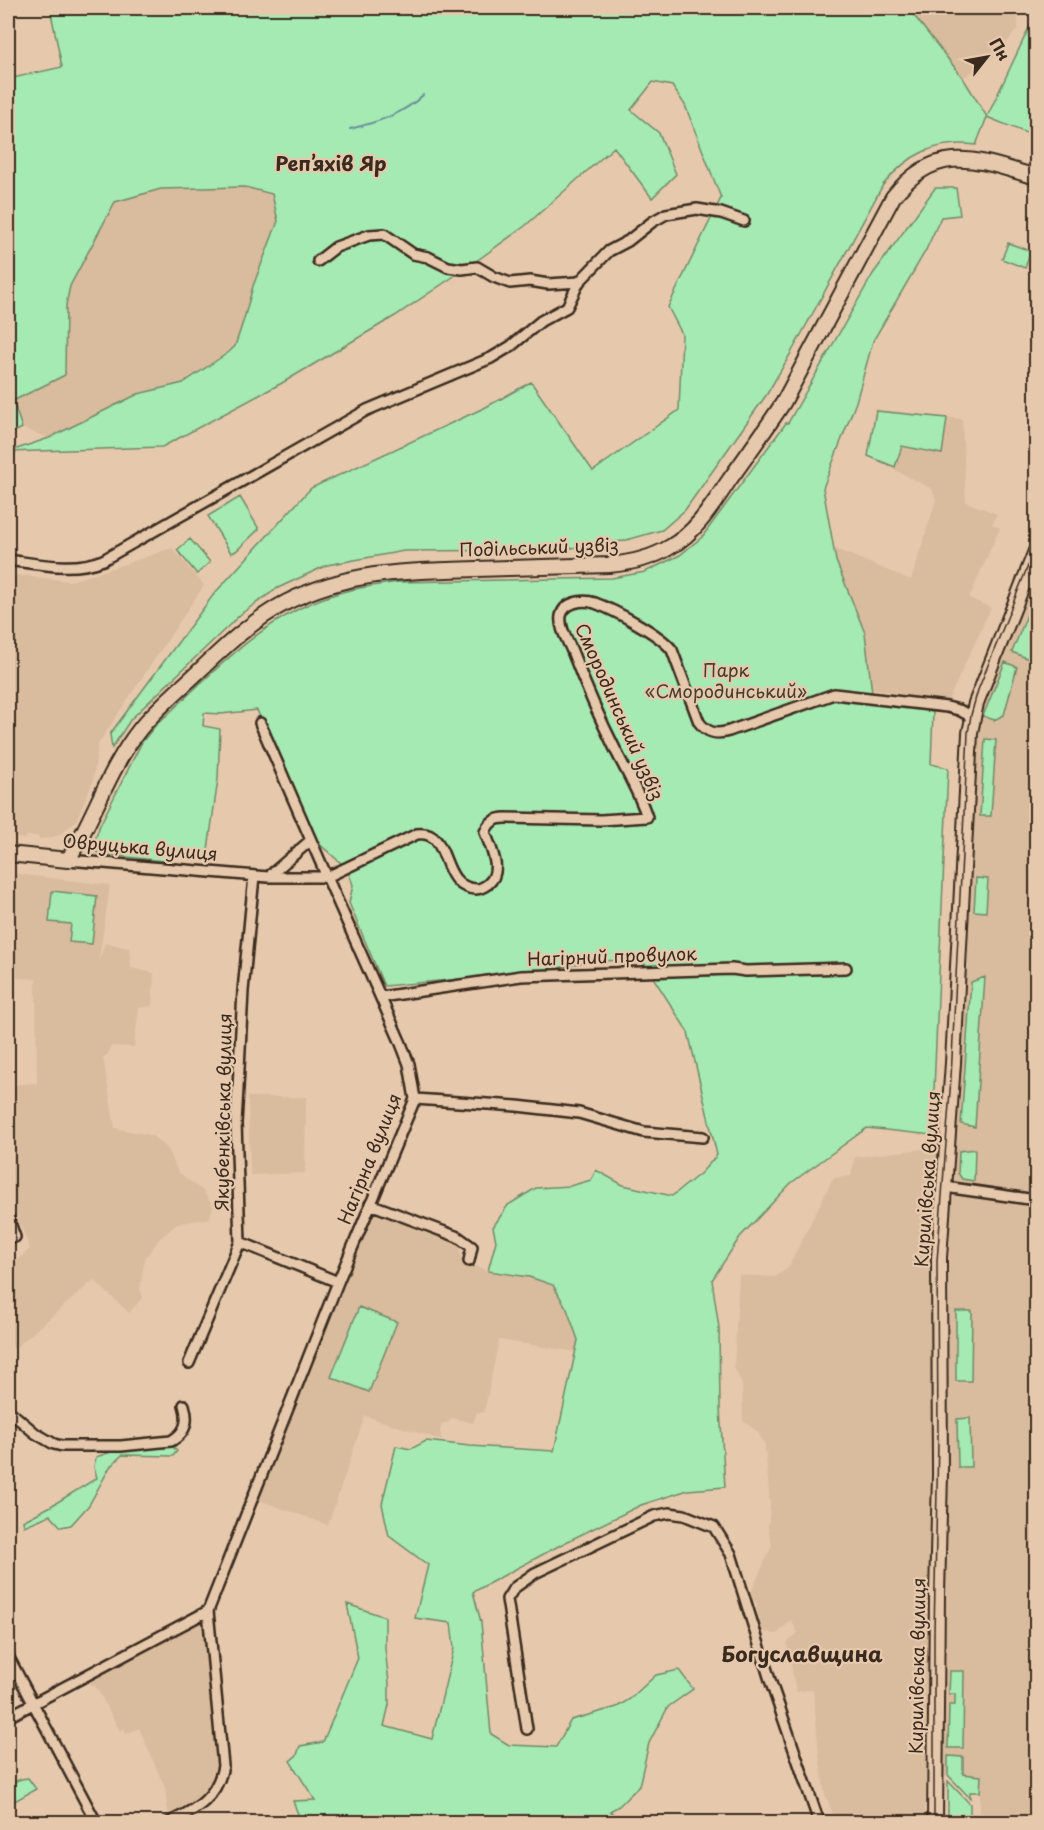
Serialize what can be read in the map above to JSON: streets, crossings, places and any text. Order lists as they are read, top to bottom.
{
  "streets": {
    "street": [
      "Подільський узвіз",
      "Смородинський узвіз",
      "Овруцька вулиця",
      "Нагірний провулок",
      "Якубенківська вулиця",
      "Нагірна вулиця",
      "Кирилівська вулиця"
    ]
  },
  "crossings": [
    ["Подільський узвіз", "Овруцька вулиця"],
    ["Смородинський узвіз", "Овруцька вулиця"],
    ["Смородинський узвіз", "Нагірна вулиця"],
    ["Смородинський узвіз", "Кирилівська вулиця"],
    ["Овруцька вулиця", "Якубенківська вулиця"],
    ["Овруцька вулиця", "Нагірна вулиця"],
    ["Нагірний провулок", "Нагірна вулиця"]
  ],
  "districts": ["Репʼяхів Яр", "Богуславщина"],
  "parks": ["Парк «Смородинський»"],
  "north": "top right"
}
